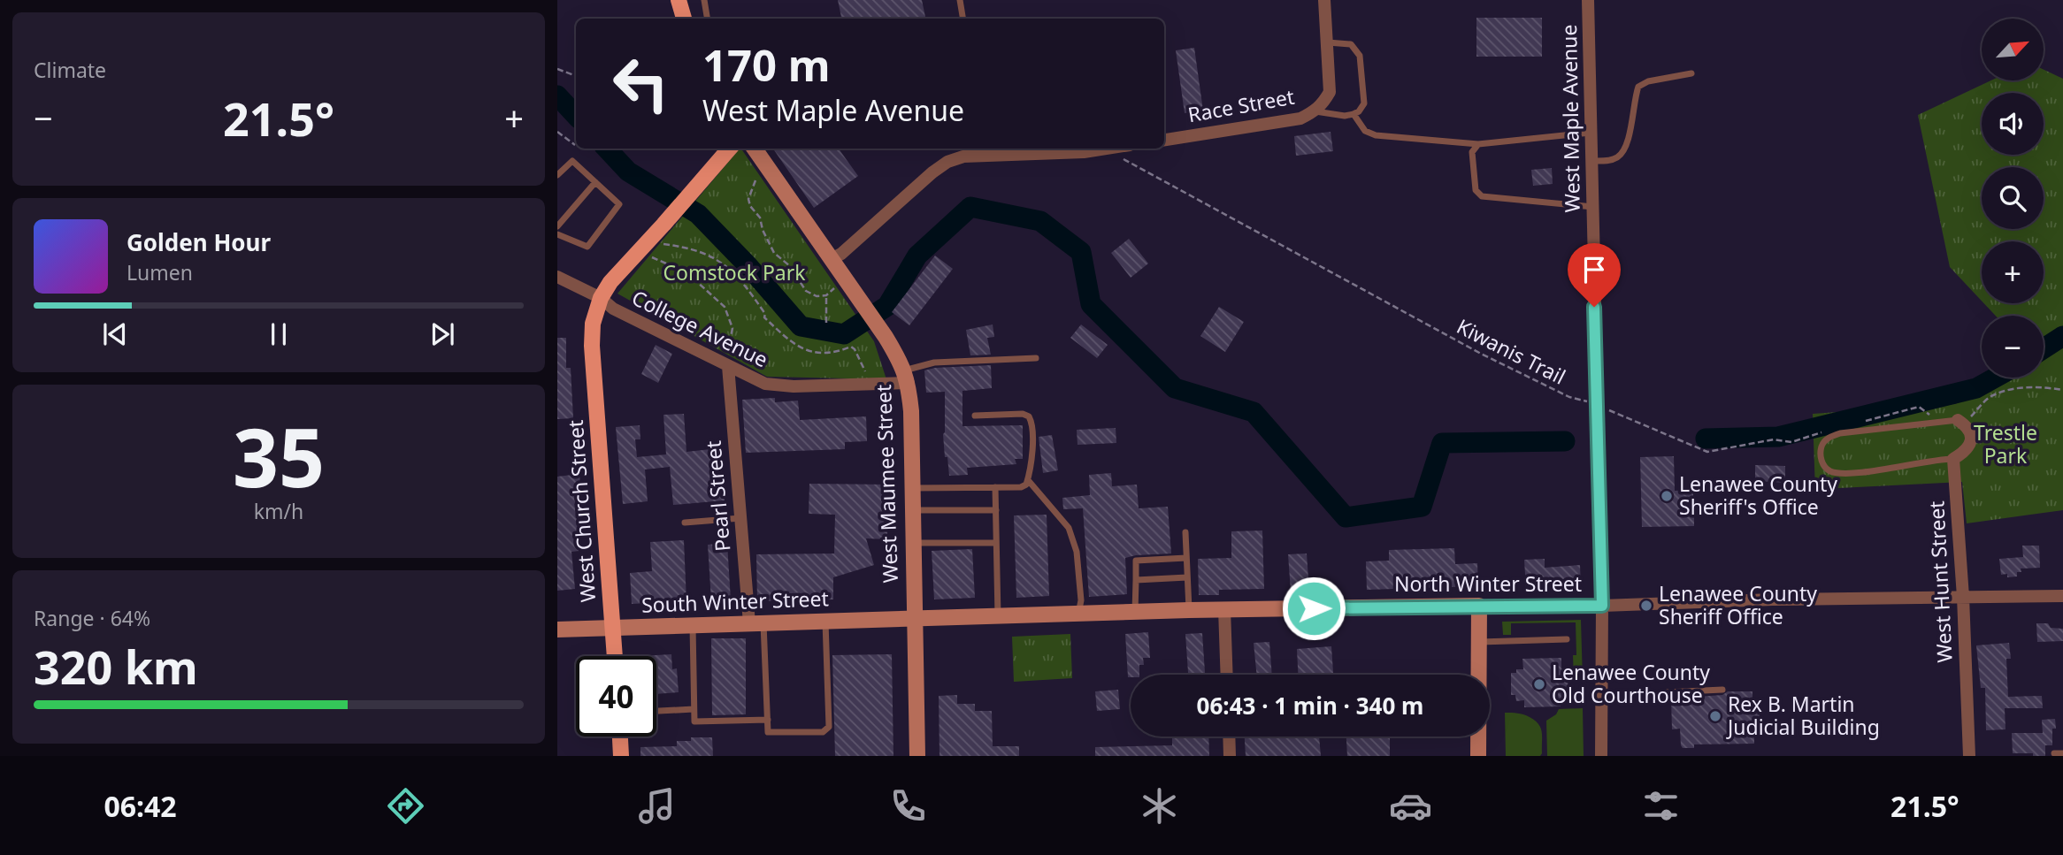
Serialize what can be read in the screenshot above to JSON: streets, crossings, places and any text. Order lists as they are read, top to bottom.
{
  "streets": {
    "main road": ["West Church Street"],
    "street": [
      "Race Street",
      "West Maple Avenue",
      "College Avenue",
      "West Maumee Street",
      "Pearl Street",
      "West Hunt Street",
      "North Winter Street",
      "South Winter Street"
    ],
    "path": ["Kiwanis Trail"]
  },
  "crossings": [
    ["West Maple Avenue", "Kiwanis Trail"],
    ["West Maple Avenue", "North Winter Street"],
    ["College Avenue", "West Maumee Street"],
    ["College Avenue", "Pearl Street"],
    ["College Avenue", "West Church Street"],
    ["West Maumee Street", "North Winter Street"],
    ["West Maumee Street", "South Winter Street"],
    ["Pearl Street", "South Winter Street"],
    ["West Church Street", "South Winter Street"],
    ["West Hunt Street", "North Winter Street"],
    ["North Winter Street", "South Winter Street"]
  ],
  "parks": ["Comstock Park", "Trestle Park"],
  "places": [
    "Lenawee County Sheriff's Office",
    "Lenawee County Sheriff Office",
    "Lenawee County Old Courthouse",
    "Rex B. Martin Judicial Building"
  ],
  "north": "top right",
  "page": {
    "tile": [
      "Climate",
      ["35", "km/h"],
      ["Range · 64%", "320 km"]
    ],
    "map_buttons": ["+", "−"],
    "turn": ["170 m", "West Maple Avenue"],
    "heat": ["−", "21.5°", "+"],
    "song": ["Golden Hour", "Lumen"],
    "limit": "40",
    "trip": "06:43 · 1 min · 340 m",
    "tabs": ["06:42", "21.5°"]
  }
}
